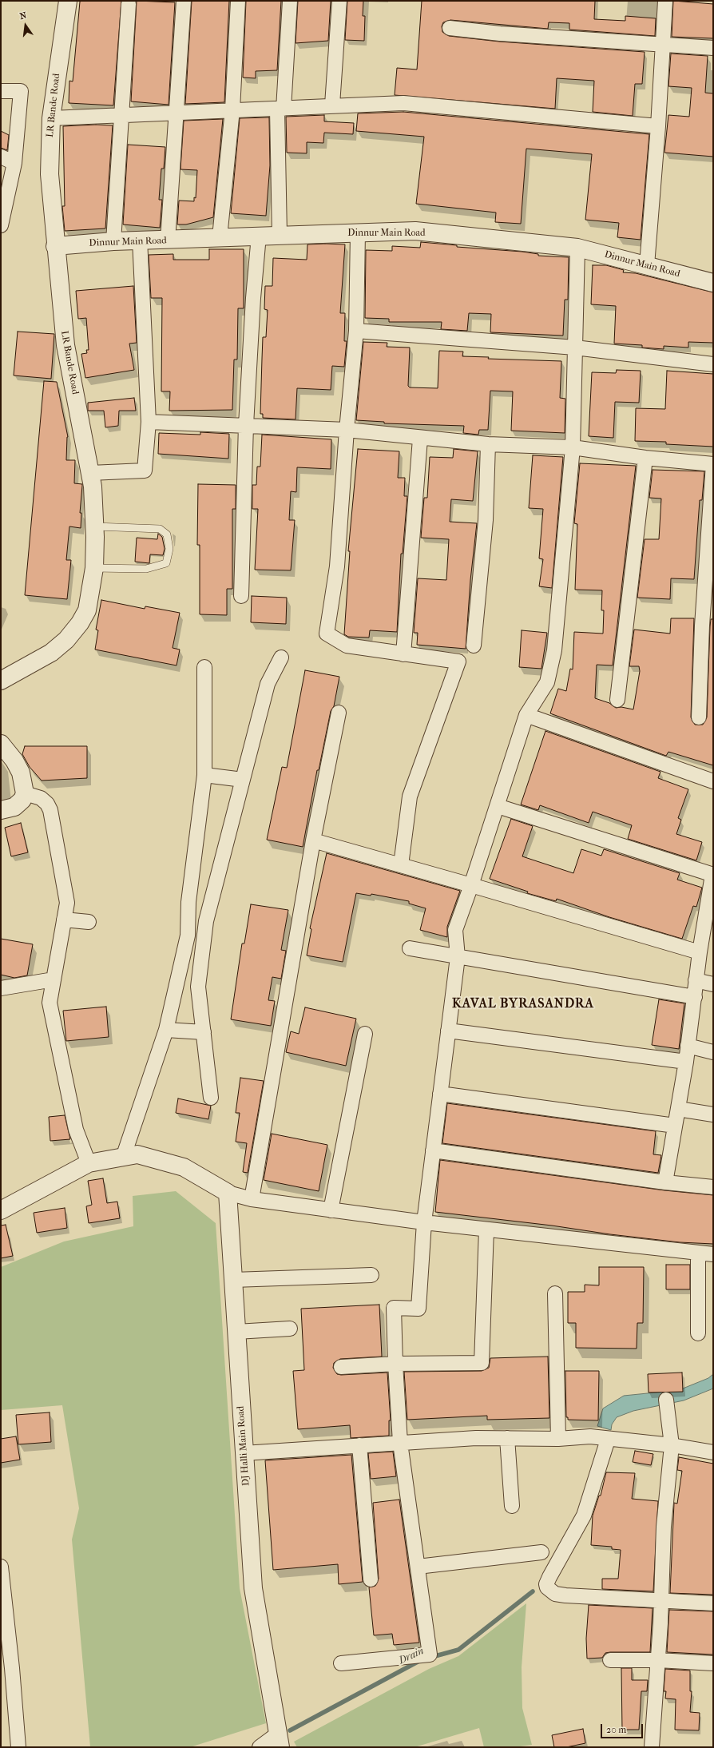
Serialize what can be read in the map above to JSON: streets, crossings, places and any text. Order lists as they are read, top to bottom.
{
  "streets": {
    "street": ["LR Bande Road", "Dinnur Main Road", "DJ Halli Main Road"]
  },
  "crossings": [
    ["LR Bande Road", "Dinnur Main Road"]
  ],
  "districts": ["KAVAL BYRASANDRA"],
  "water": ["Drain"],
  "scale_bar": "20 m",
  "north": "top"
}
